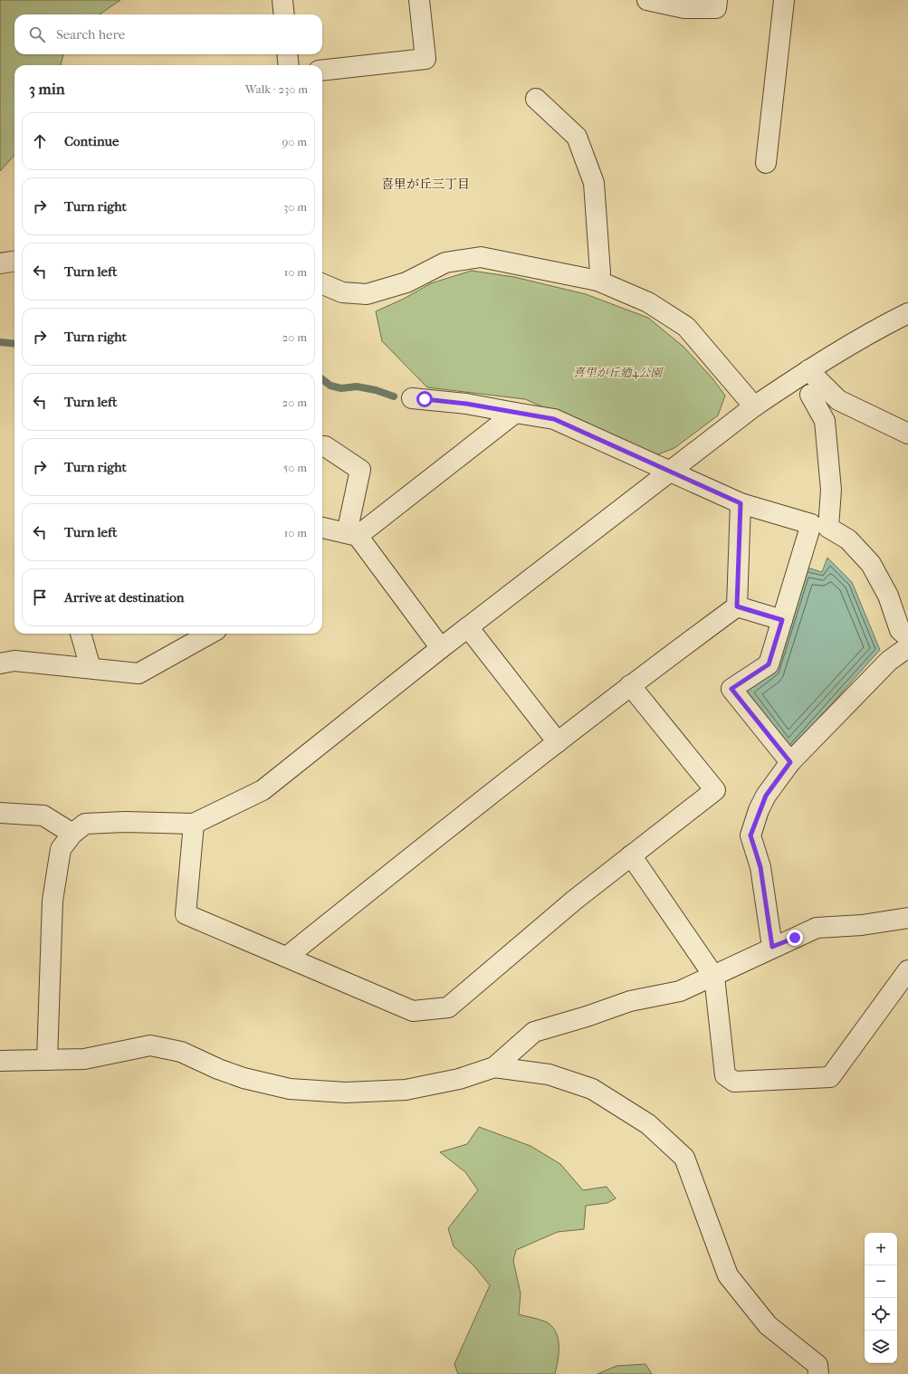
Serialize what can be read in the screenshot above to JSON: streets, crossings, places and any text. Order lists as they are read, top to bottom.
{
  "districts": ["喜里が丘三丁目"],
  "parks": ["喜里が丘廼4公園"],
  "page": {
    "search": "Search here",
    "heading": ["3 min", "Walk · 230 m"],
    "list": [
      ["Continue", "90 m"],
      ["Turn right", "30 m"],
      ["Turn left", "10 m"],
      ["Turn right", "20 m"],
      ["Turn left", "20 m"],
      ["Turn right", "50 m"],
      ["Turn left", "10 m"],
      "Arrive at destination"
    ],
    "map_buttons": ["+", "−"]
  }
}
